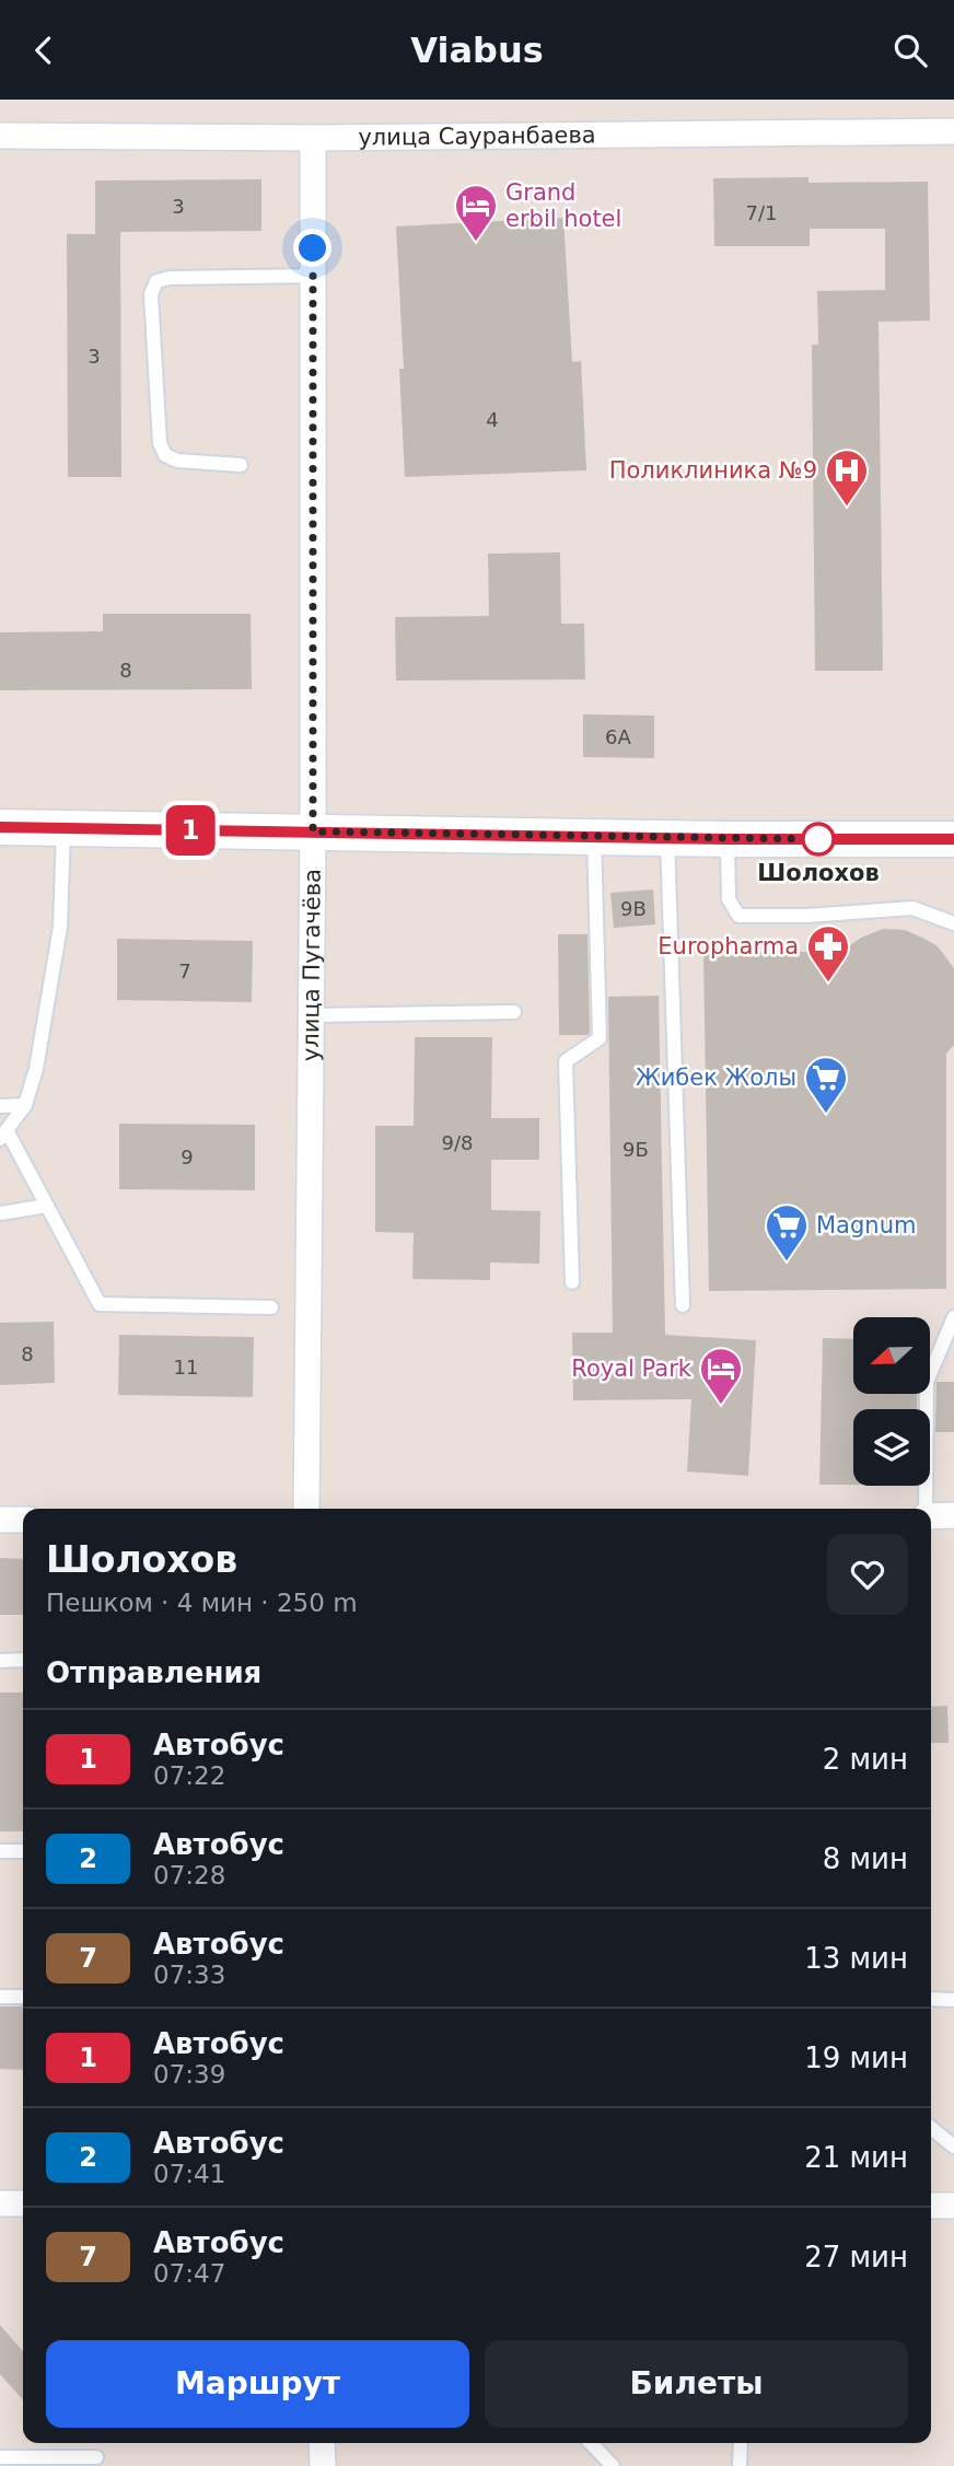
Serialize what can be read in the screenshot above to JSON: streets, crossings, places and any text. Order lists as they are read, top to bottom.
{
  "streets": {
    "street": ["улица Сауранбаева", "улица Пугачёва"]
  },
  "crossings": [
    ["улица Сауранбаева", "улица Пугачёва"]
  ],
  "places": {
    "hotel": ["Grand erbil hotel", "Royal Park"],
    "hospital": ["Поликлиника №9"],
    "other": ["Шолохов"],
    "pharmacy": ["Europharma"],
    "supermarket": ["Жибек Жолы", "Magnum"]
  },
  "lines": ["bus line 1"],
  "house_numbers": [
    "3",
    "7/1",
    "3",
    "4",
    "8",
    "6А",
    "9В",
    "7",
    "9/8",
    "9Б",
    "9",
    "8",
    "11"
  ],
  "north": "left",
  "page": {
    "header": "Viabus",
    "on_map": "1",
    "heading": [
      ["Шолохов", "Пешком · 4 мин · 250 m"],
      "Отправления"
    ],
    "list": [
      {
        "mark": "1",
        "name": "Автобус",
        "note": "07:22",
        "value": "2 мин"
      },
      {
        "mark": "2",
        "name": "Автобус",
        "note": "07:28",
        "value": "8 мин"
      },
      {
        "mark": "7",
        "name": "Автобус",
        "note": "07:33",
        "value": "13 мин"
      },
      {
        "mark": "1",
        "name": "Автобус",
        "note": "07:39",
        "value": "19 мин"
      },
      {
        "mark": "2",
        "name": "Автобус",
        "note": "07:41",
        "value": "21 мин"
      },
      {
        "mark": "7",
        "name": "Автобус",
        "note": "07:47",
        "value": "27 мин"
      }
    ],
    "buttons": ["Маршрут", "Билеты"]
  }
}
